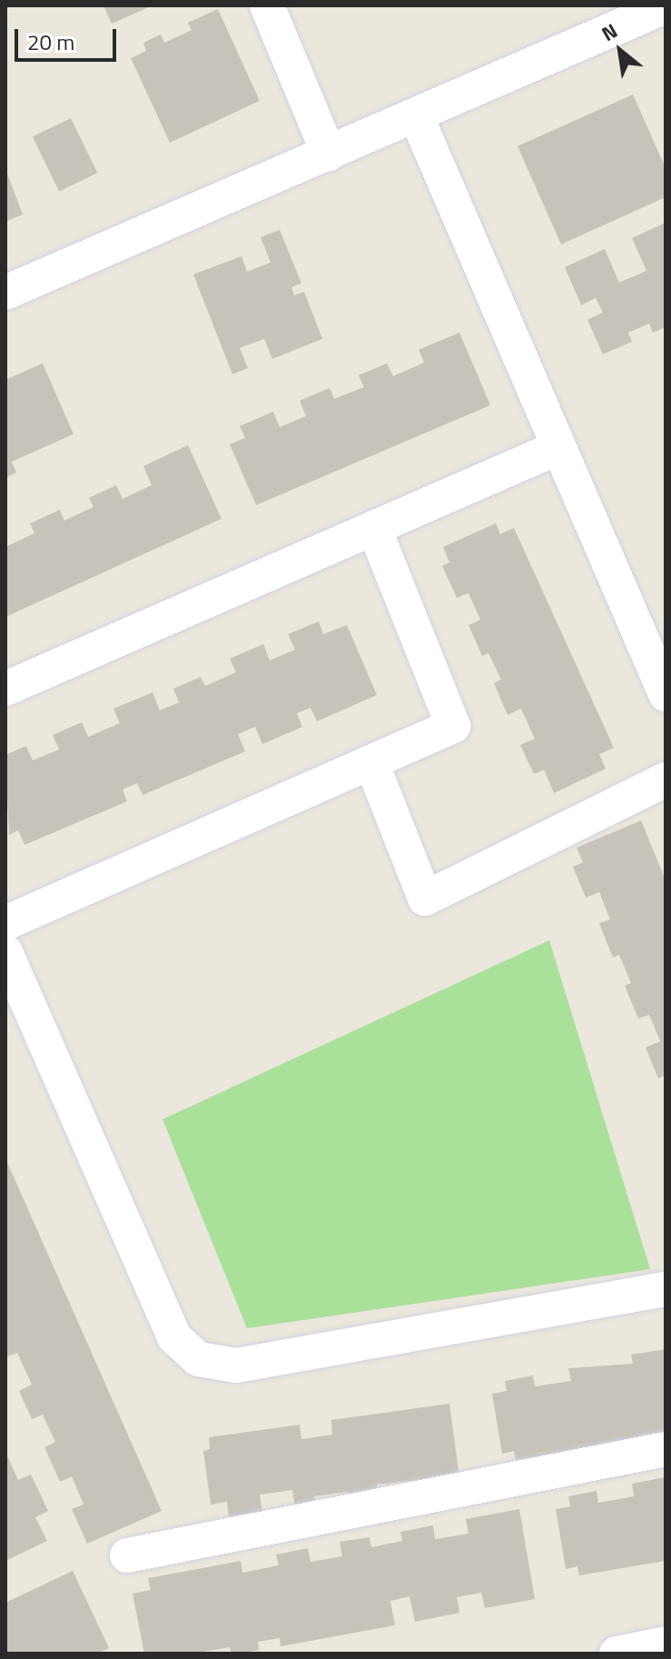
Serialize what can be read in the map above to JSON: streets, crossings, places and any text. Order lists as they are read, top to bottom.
{
  "scale_bar": "20 m",
  "north": "top left"
}
